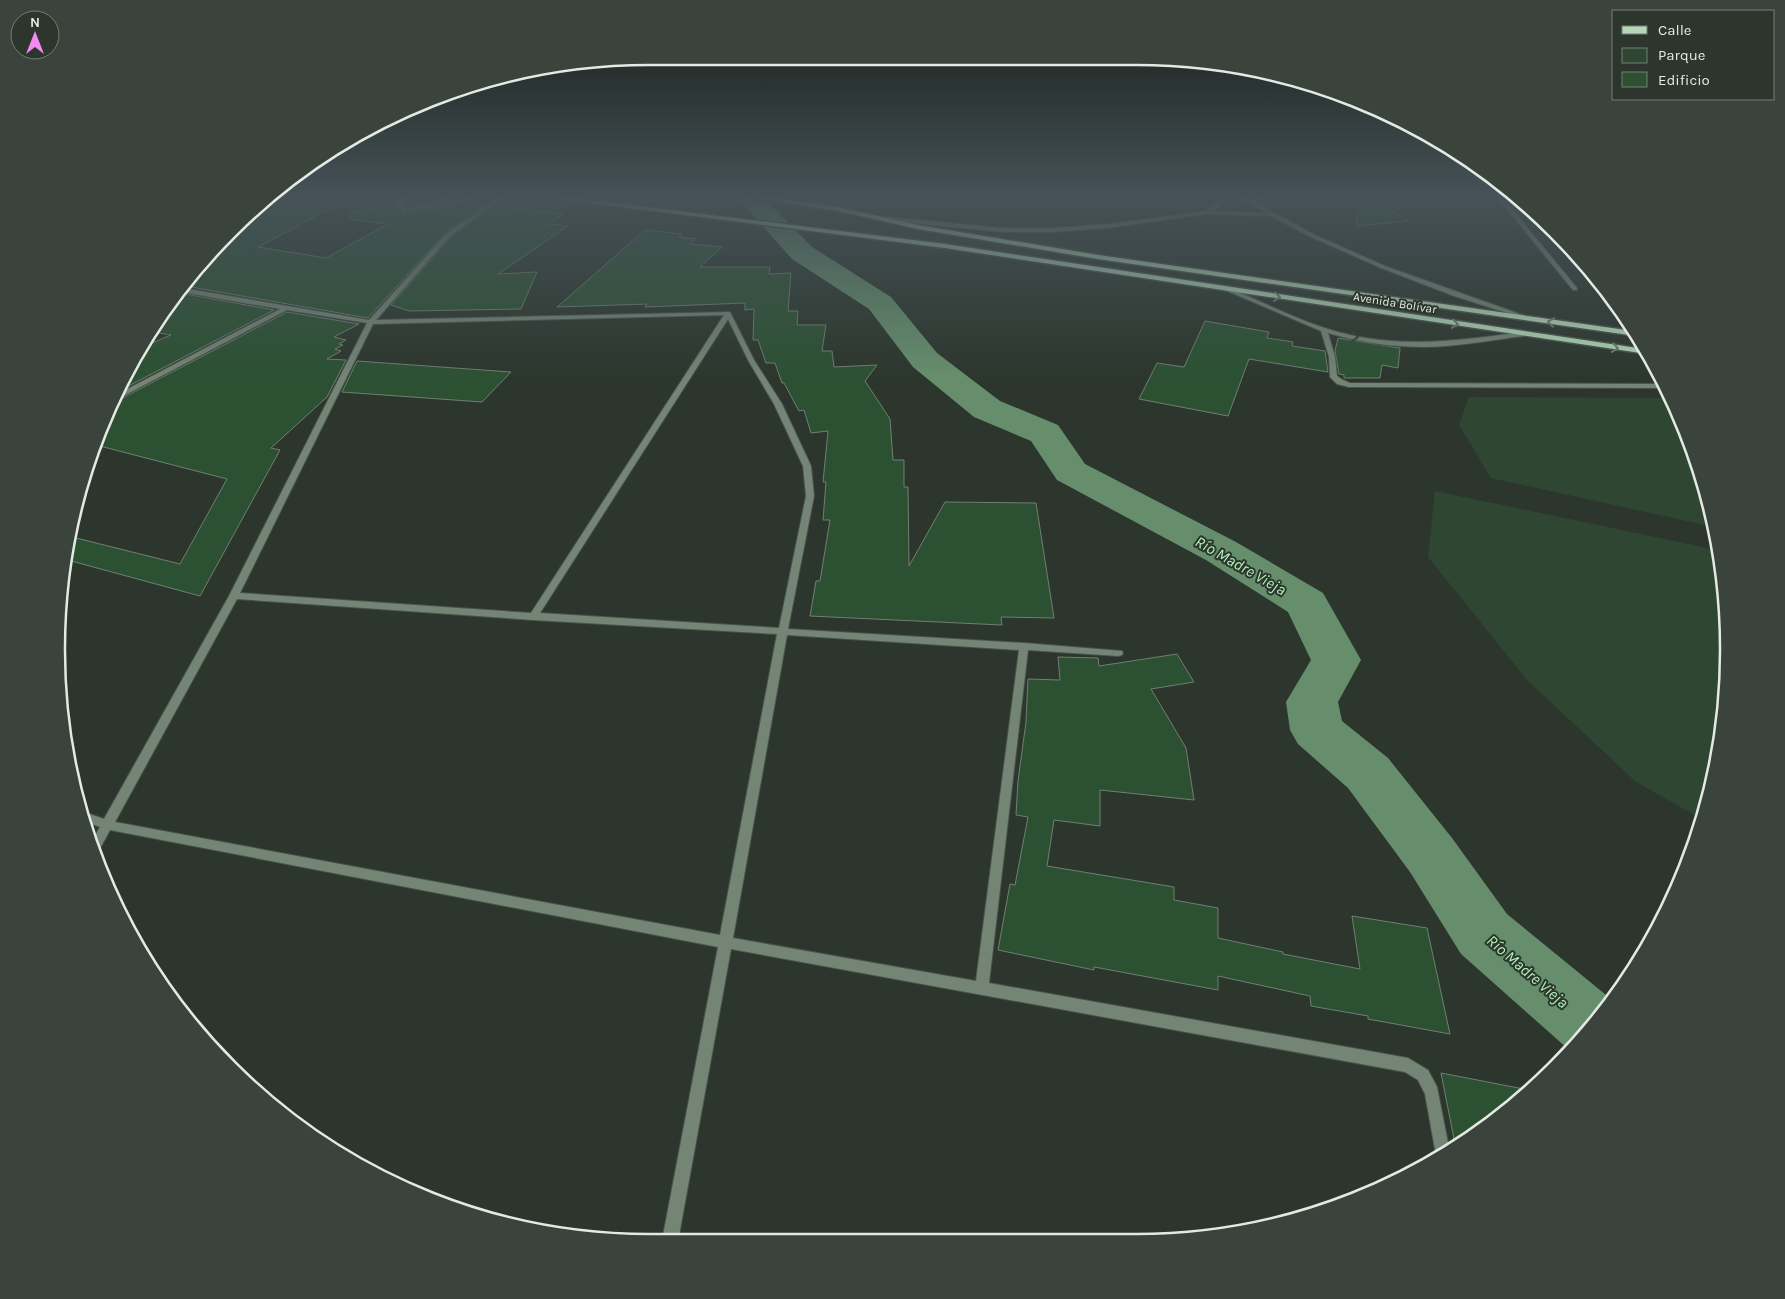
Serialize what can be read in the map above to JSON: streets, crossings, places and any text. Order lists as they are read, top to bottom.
{
  "streets": {
    "main road": ["Avenida Bolívar"]
  },
  "water": ["Río Madre Vieja"],
  "legend": ["Calle", "Parque", "Edificio"],
  "north": "top"
}
